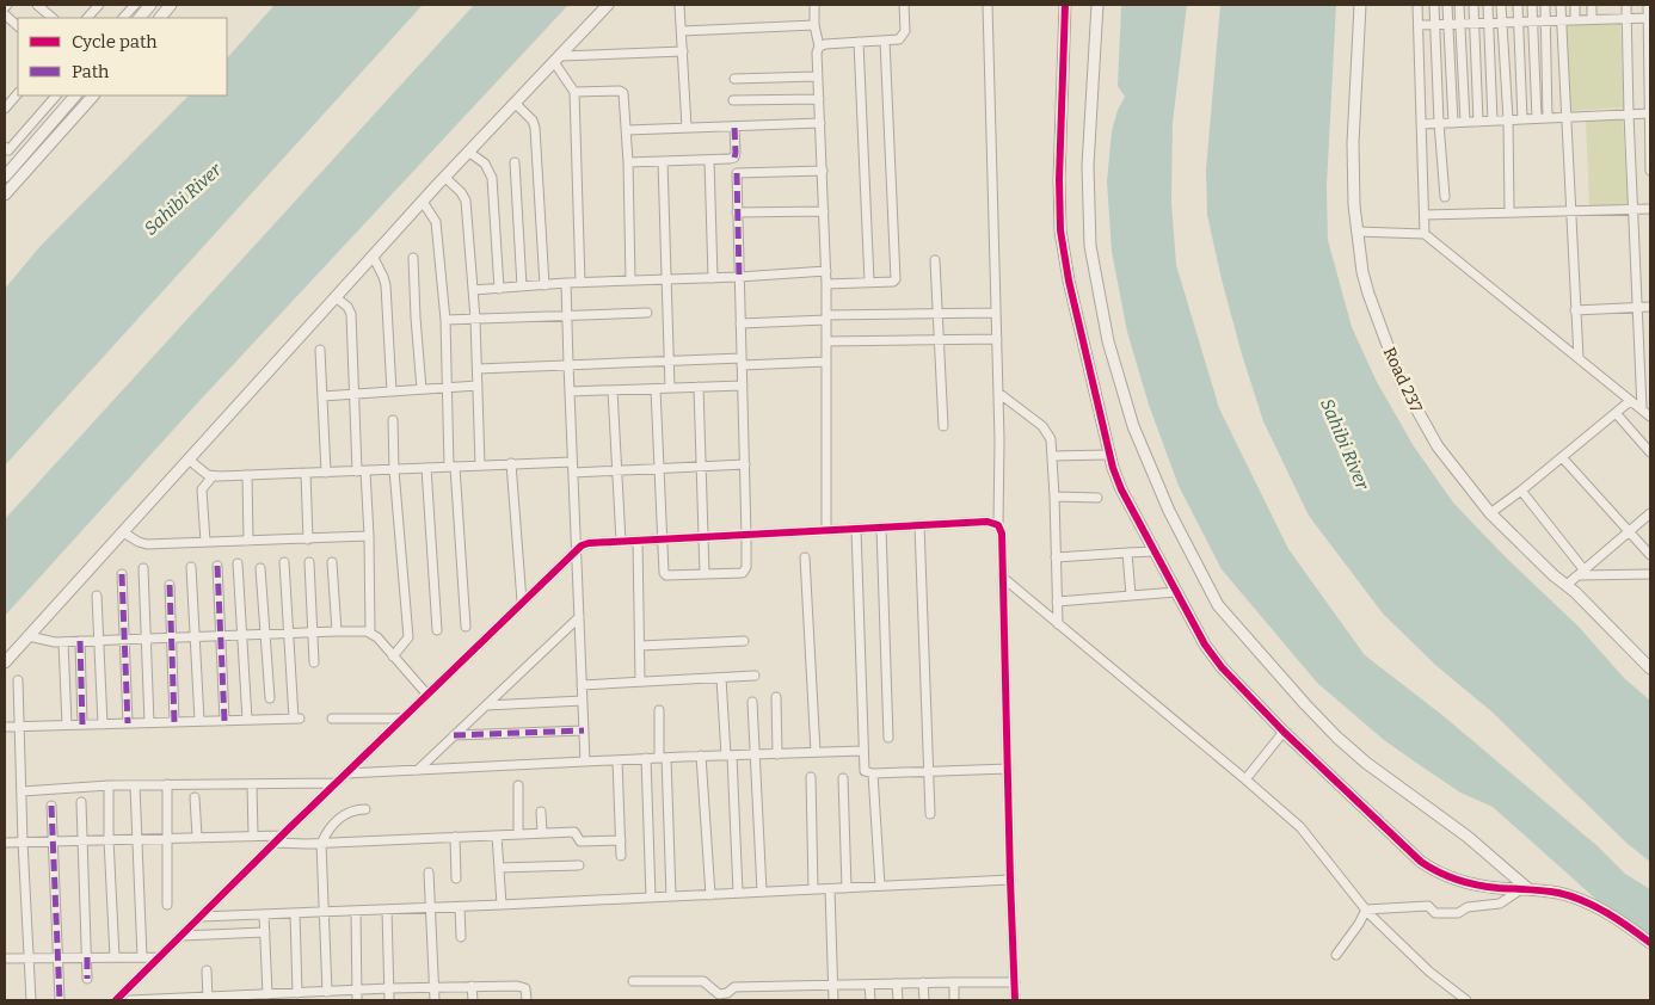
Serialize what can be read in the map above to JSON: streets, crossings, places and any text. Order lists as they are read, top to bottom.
{
  "streets": {
    "street": ["Road 237"]
  },
  "water": ["Sahibi River"],
  "legend": ["Cycle path", "Path"]
}
